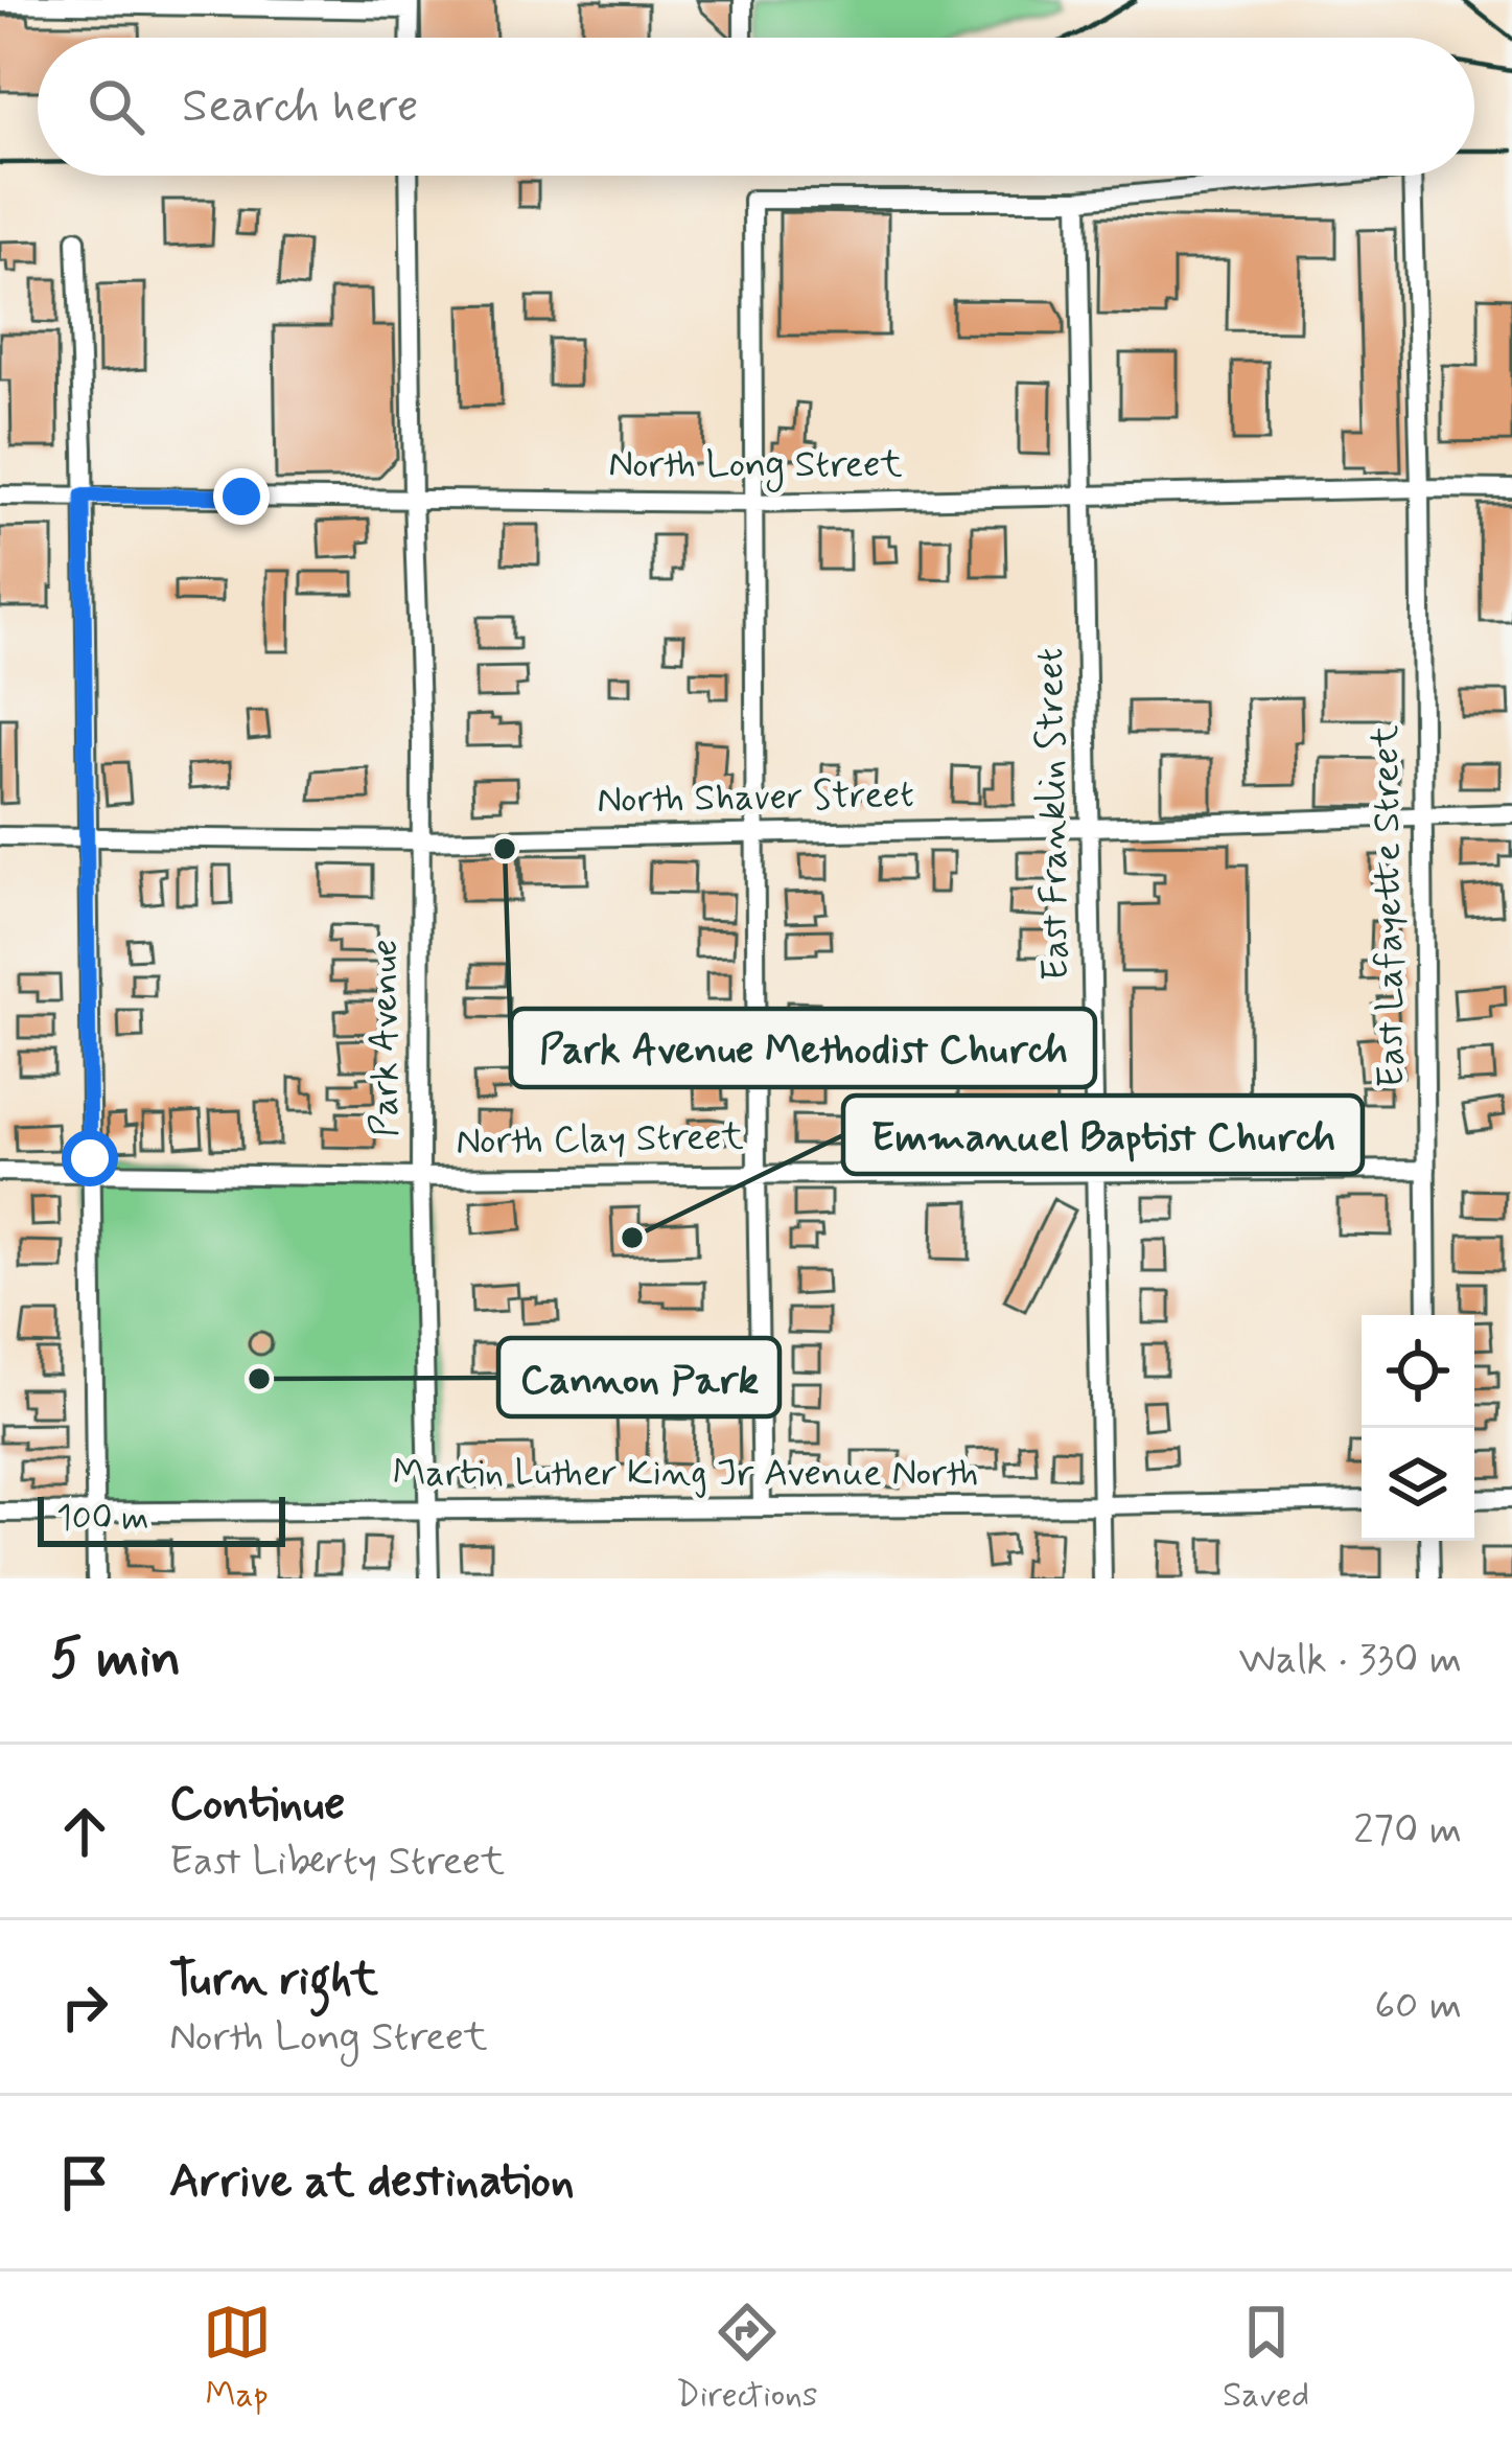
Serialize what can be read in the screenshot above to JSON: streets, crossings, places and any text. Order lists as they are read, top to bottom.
{
  "streets": {
    "street": [
      "North Long Street",
      "North Shaver Street",
      "East Franklin Street",
      "East Lafayette Street",
      "Park Avenue",
      "North Clay Street",
      "Martin Luther King Jr Avenue North"
    ]
  },
  "crossings": [
    ["North Long Street", "East Franklin Street"],
    ["North Long Street", "East Lafayette Street"],
    ["North Long Street", "Park Avenue"],
    ["North Shaver Street", "East Franklin Street"],
    ["North Shaver Street", "East Lafayette Street"],
    ["North Shaver Street", "Park Avenue"],
    ["East Franklin Street", "East Lafayette Street"],
    ["East Franklin Street", "North Clay Street"],
    ["East Franklin Street", "Martin Luther King Jr Avenue North"],
    ["East Lafayette Street", "North Clay Street"],
    ["Park Avenue", "North Clay Street"],
    ["Park Avenue", "Martin Luther King Jr Avenue North"]
  ],
  "places": ["Park Avenue Methodist Church", "Emmanuel Baptist Church", "Cannon Park"],
  "scale_bar": "100 m",
  "page": {
    "search": "Search here",
    "scale": "100 m",
    "heading": ["5 min", "Walk · 330 m"],
    "list": [
      ["Continue", "East Liberty Street", "270 m"],
      ["Turn right", "North Long Street", "60 m"],
      "Arrive at destination"
    ],
    "nav": ["Map", "Directions", "Saved"]
  }
}
